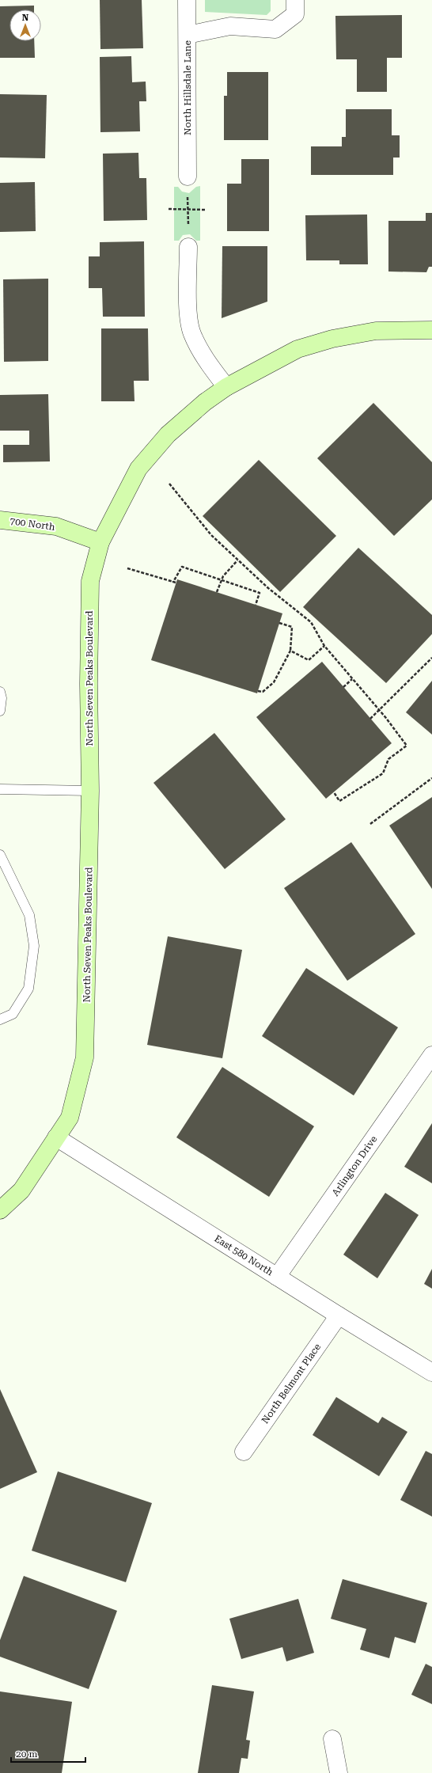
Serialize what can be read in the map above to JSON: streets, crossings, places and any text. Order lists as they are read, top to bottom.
{
  "streets": {
    "street": [
      "North Hillsdale Lane",
      "700 North",
      "North Seven Peaks Boulevard",
      "Arlington Drive",
      "East 580 North",
      "North Belmont Place"
    ]
  },
  "crossings": [
    ["700 North", "North Seven Peaks Boulevard"],
    ["North Seven Peaks Boulevard", "East 580 North"],
    ["Arlington Drive", "East 580 North"],
    ["East 580 North", "North Belmont Place"]
  ],
  "scale_bar": "20 m",
  "north": "top"
}
